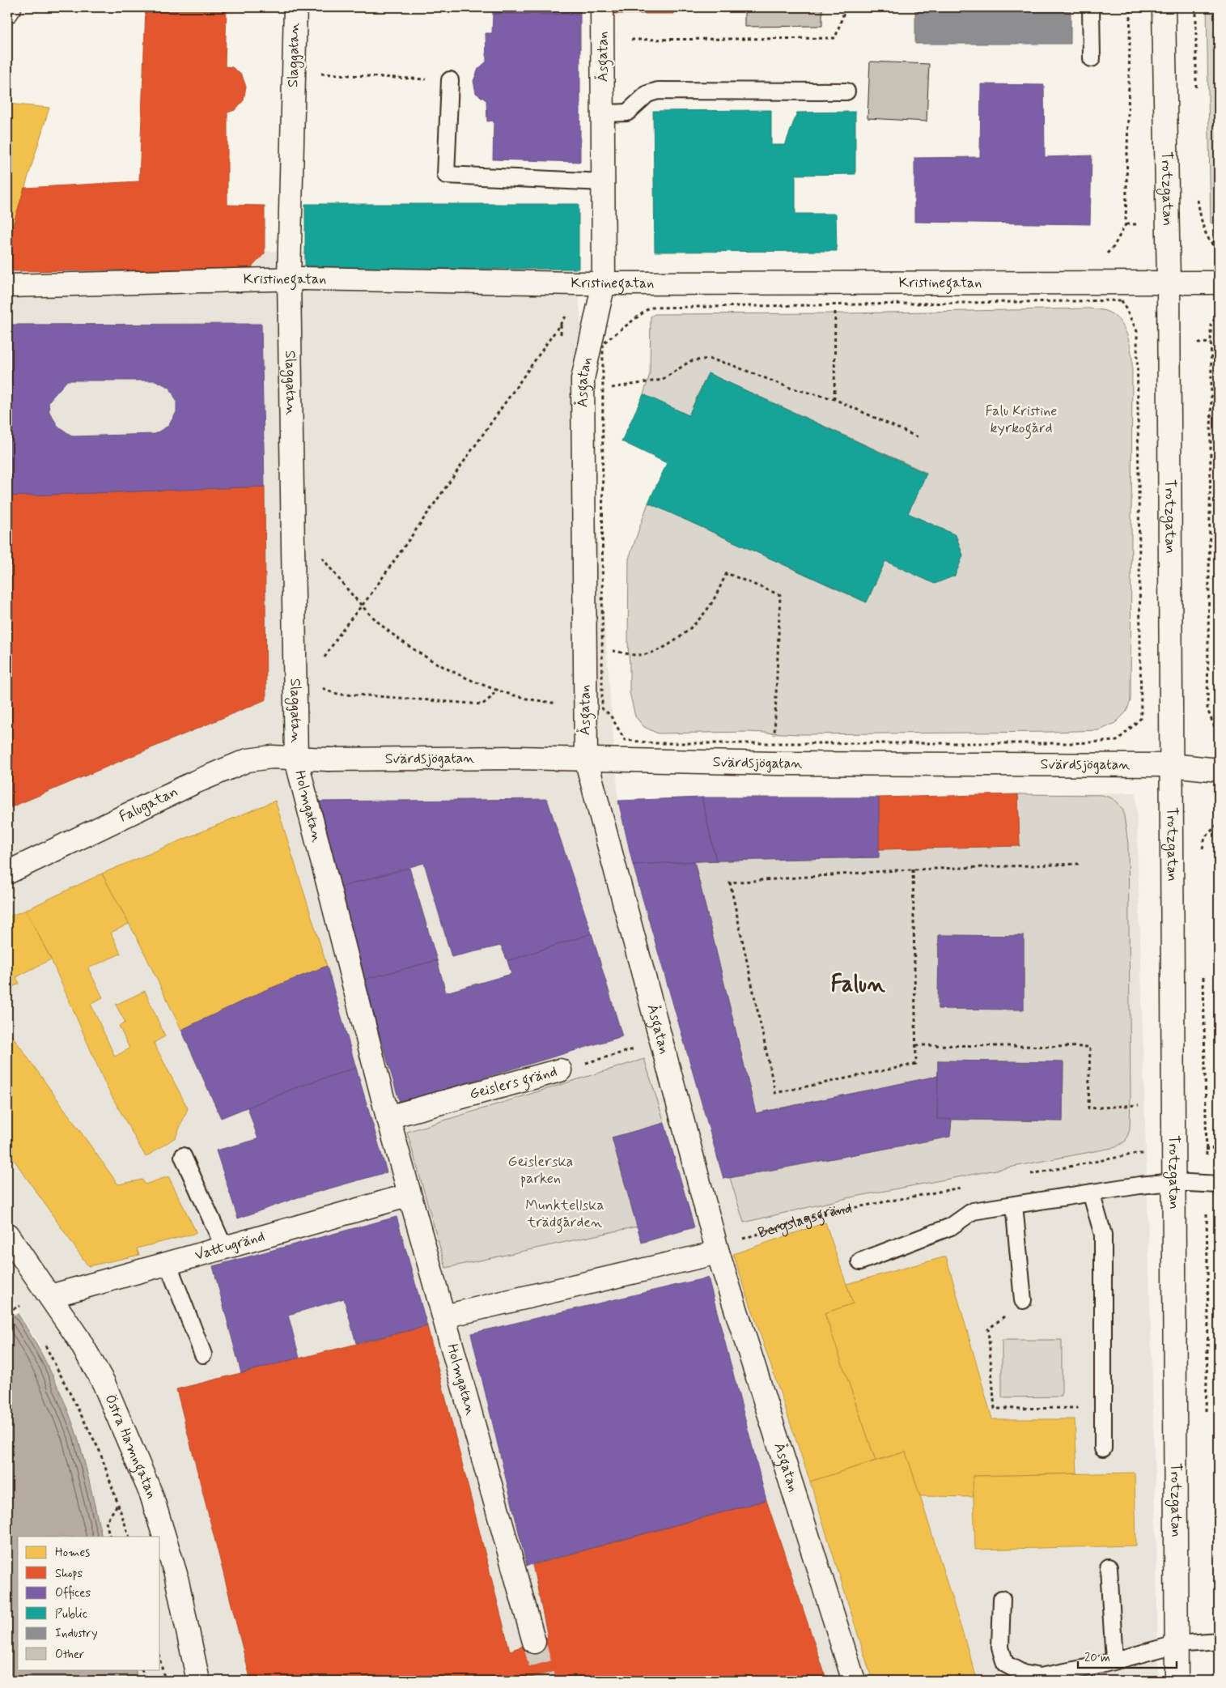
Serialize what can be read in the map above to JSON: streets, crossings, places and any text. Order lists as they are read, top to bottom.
{
  "streets": {
    "street": [
      "Slaggatan",
      "Åsgatan",
      "Trotzgatan",
      "Kristinegatan",
      "Svärdsjögatan",
      "Falugatan",
      "Holmgatan",
      "Geislers gränd",
      "Vattugränd",
      "Östra Hamngatan"
    ],
    "path": ["Bergslagsgränd"]
  },
  "crossings": [
    ["Slaggatan", "Kristinegatan"],
    ["Slaggatan", "Svärdsjögatan"],
    ["Slaggatan", "Falugatan"],
    ["Slaggatan", "Holmgatan"],
    ["Åsgatan", "Kristinegatan"],
    ["Åsgatan", "Svärdsjögatan"],
    ["Åsgatan", "Bergslagsgränd"],
    ["Trotzgatan", "Kristinegatan"],
    ["Trotzgatan", "Svärdsjögatan"],
    ["Svärdsjögatan", "Falugatan"],
    ["Svärdsjögatan", "Holmgatan"],
    ["Falugatan", "Holmgatan"],
    ["Holmgatan", "Geislers gränd"],
    ["Holmgatan", "Vattugränd"],
    ["Vattugränd", "Östra Hamngatan"]
  ],
  "districts": ["Falun"],
  "parks": ["Falu Kristine kyrkogård", "Geislerska parken", "Munktellska trädgården"],
  "legend": [
    "Homes",
    "Shops",
    "Offices",
    "Public",
    "Industry",
    "Other"
  ],
  "scale_bar": "20 m"
}
